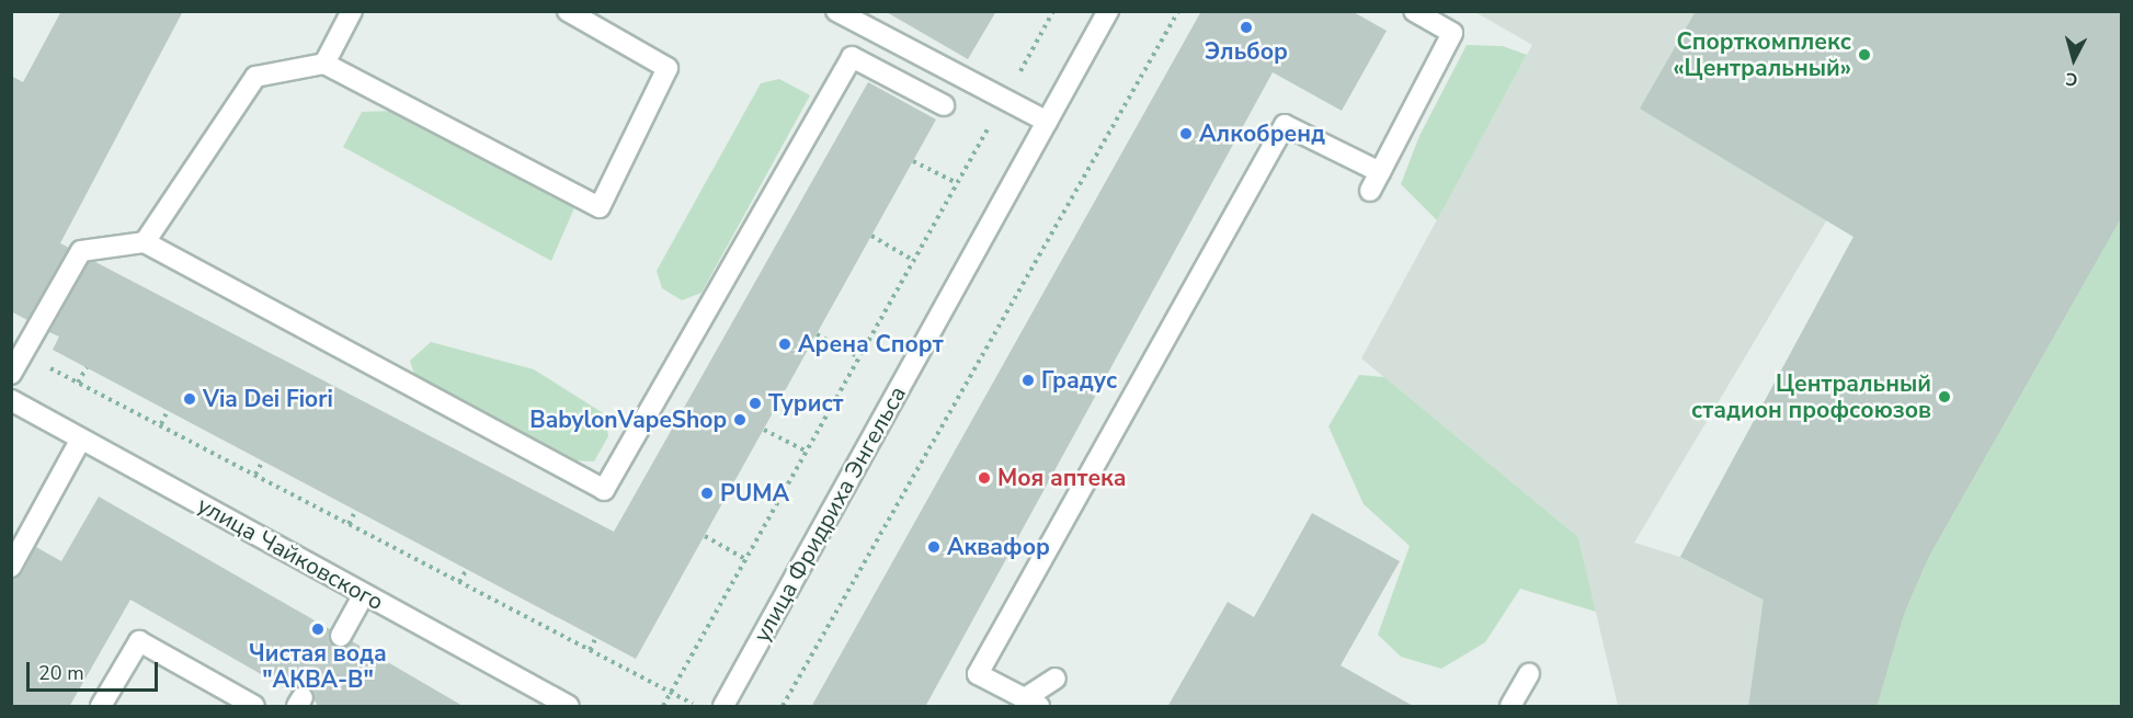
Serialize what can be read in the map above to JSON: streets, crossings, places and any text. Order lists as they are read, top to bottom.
{
  "streets": {
    "street": ["улица Фридриха Энгельса", "улица Чайковского"]
  },
  "places": [
    "Эльбор",
    "Спорткомплекс «Центральный»",
    "Алкобренд",
    "Арена Спорт",
    "Градус",
    "Центральный стадион профсоюзов",
    "Via Dei Fiori",
    "Турист",
    "BabylonVapeShop",
    "Моя аптека",
    "PUMA",
    "Аквафор",
    "Чистая вода \"АКВА-В\""
  ],
  "scale_bar": "20 m",
  "north": "bottom"
}
